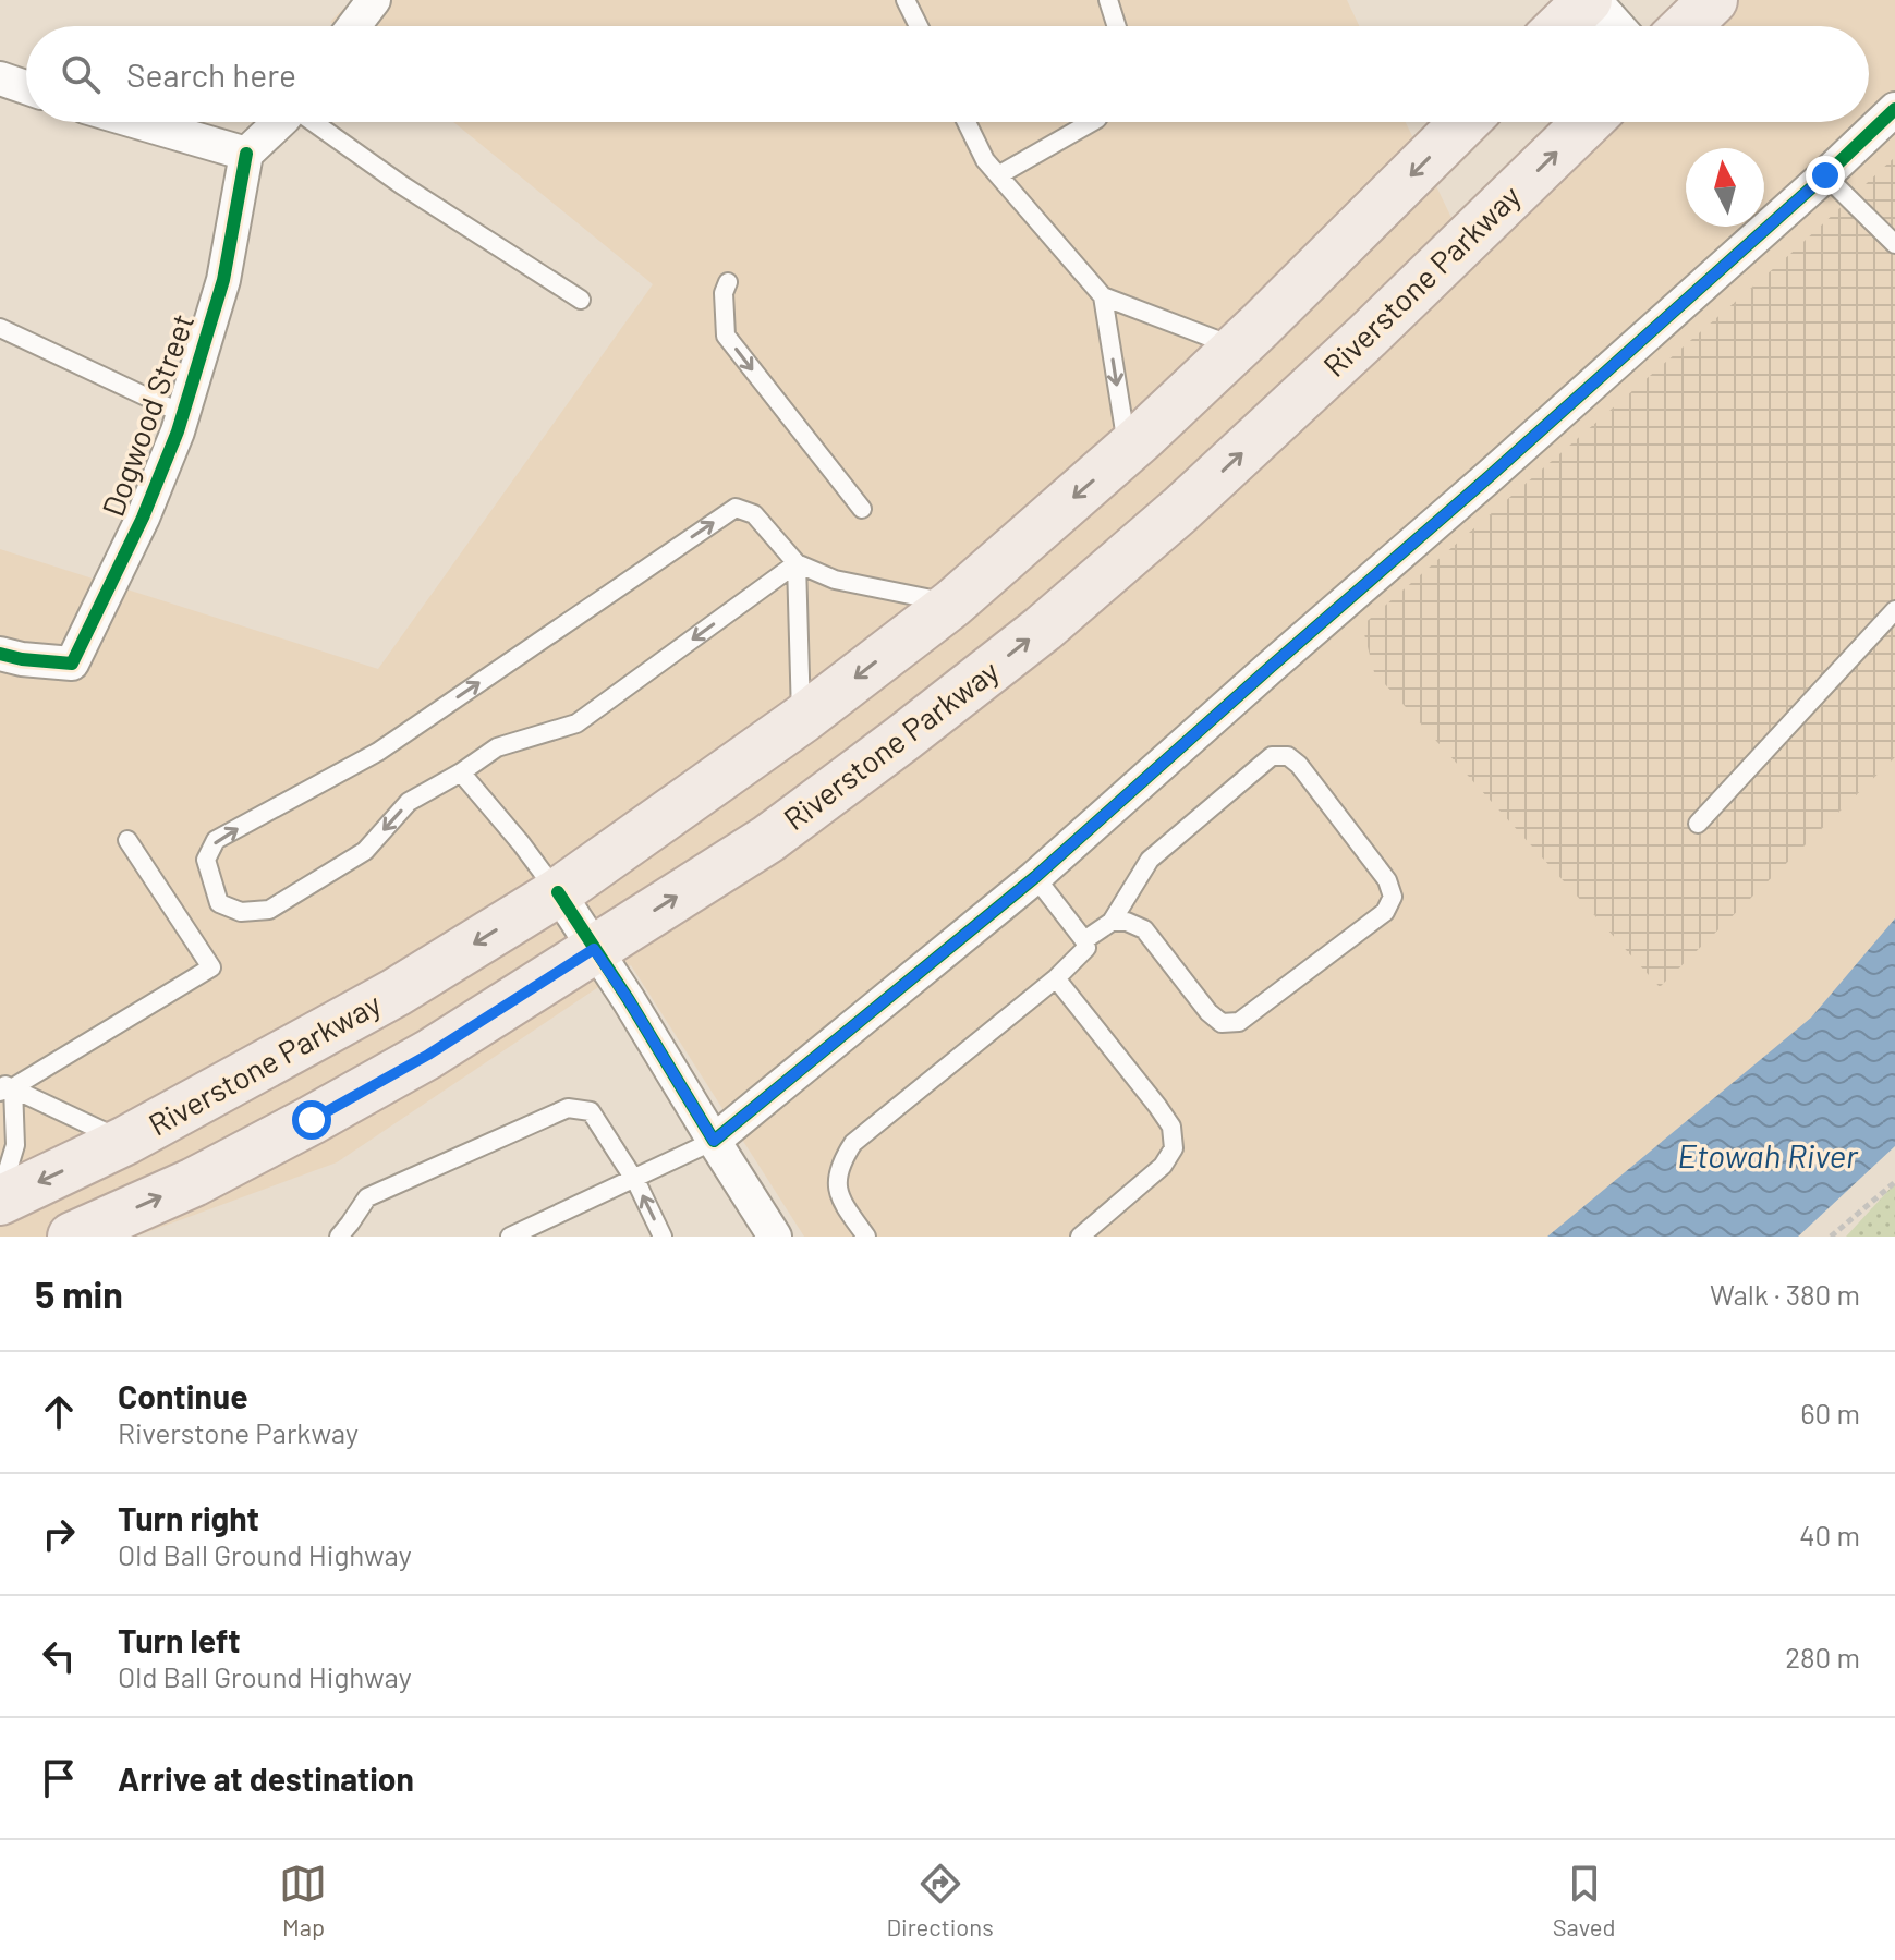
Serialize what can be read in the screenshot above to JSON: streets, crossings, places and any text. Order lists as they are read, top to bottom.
{
  "streets": {
    "main road": ["Riverstone Parkway"],
    "street": ["Dogwood Street"]
  },
  "water": ["Etowah River"],
  "north": "top",
  "page": {
    "search": "Search here",
    "heading": ["5 min", "Walk · 380 m"],
    "list": [
      ["Continue", "Riverstone Parkway", "60 m"],
      ["Turn right", "Old Ball Ground Highway", "40 m"],
      ["Turn left", "Old Ball Ground Highway", "280 m"],
      "Arrive at destination"
    ],
    "nav": ["Map", "Directions", "Saved"]
  }
}
